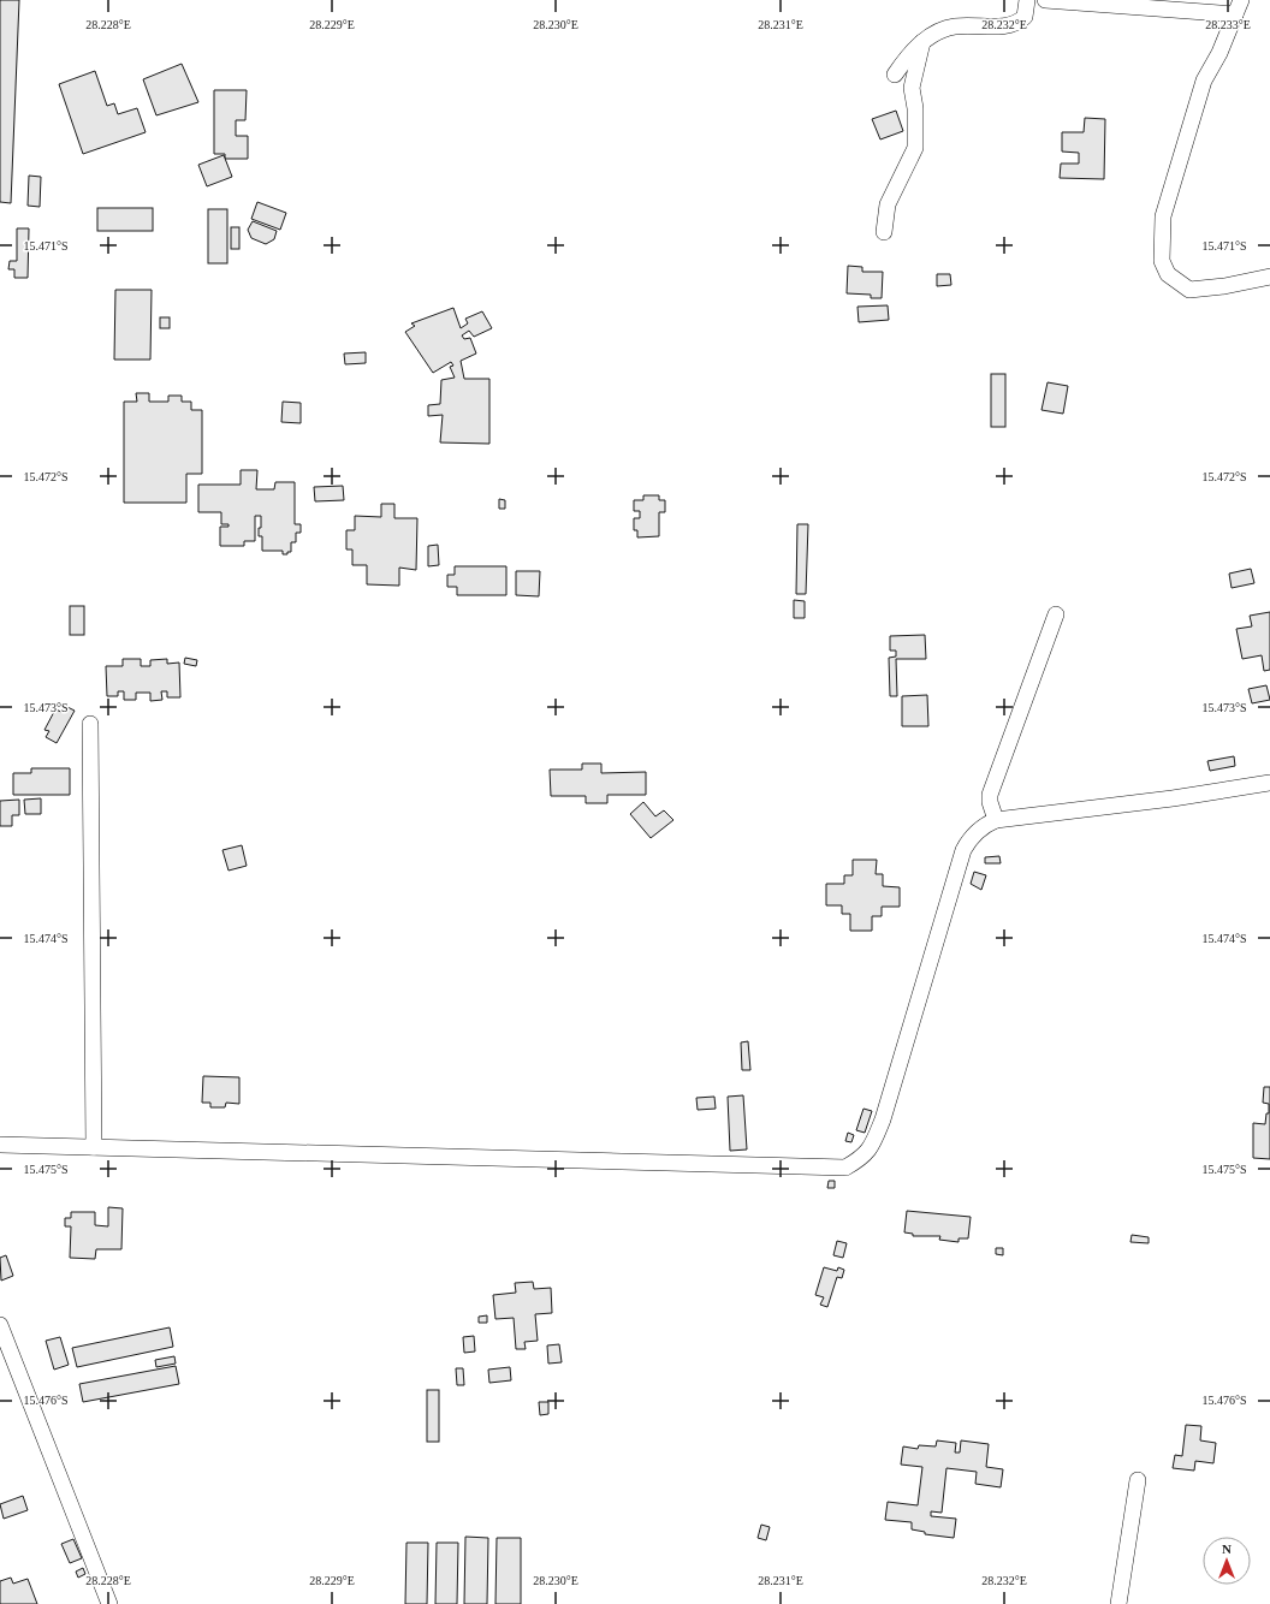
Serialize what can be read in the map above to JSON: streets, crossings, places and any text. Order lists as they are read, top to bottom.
{
  "north": "top",
  "coordinates": [
    "28.228°E",
    "28.229°E",
    "28.230°E",
    "28.231°E",
    "28.232°E",
    "28.233°E",
    "15.471°S",
    "15.472°S",
    "15.473°S",
    "15.474°S",
    "15.475°S",
    "15.476°S"
  ]
}
